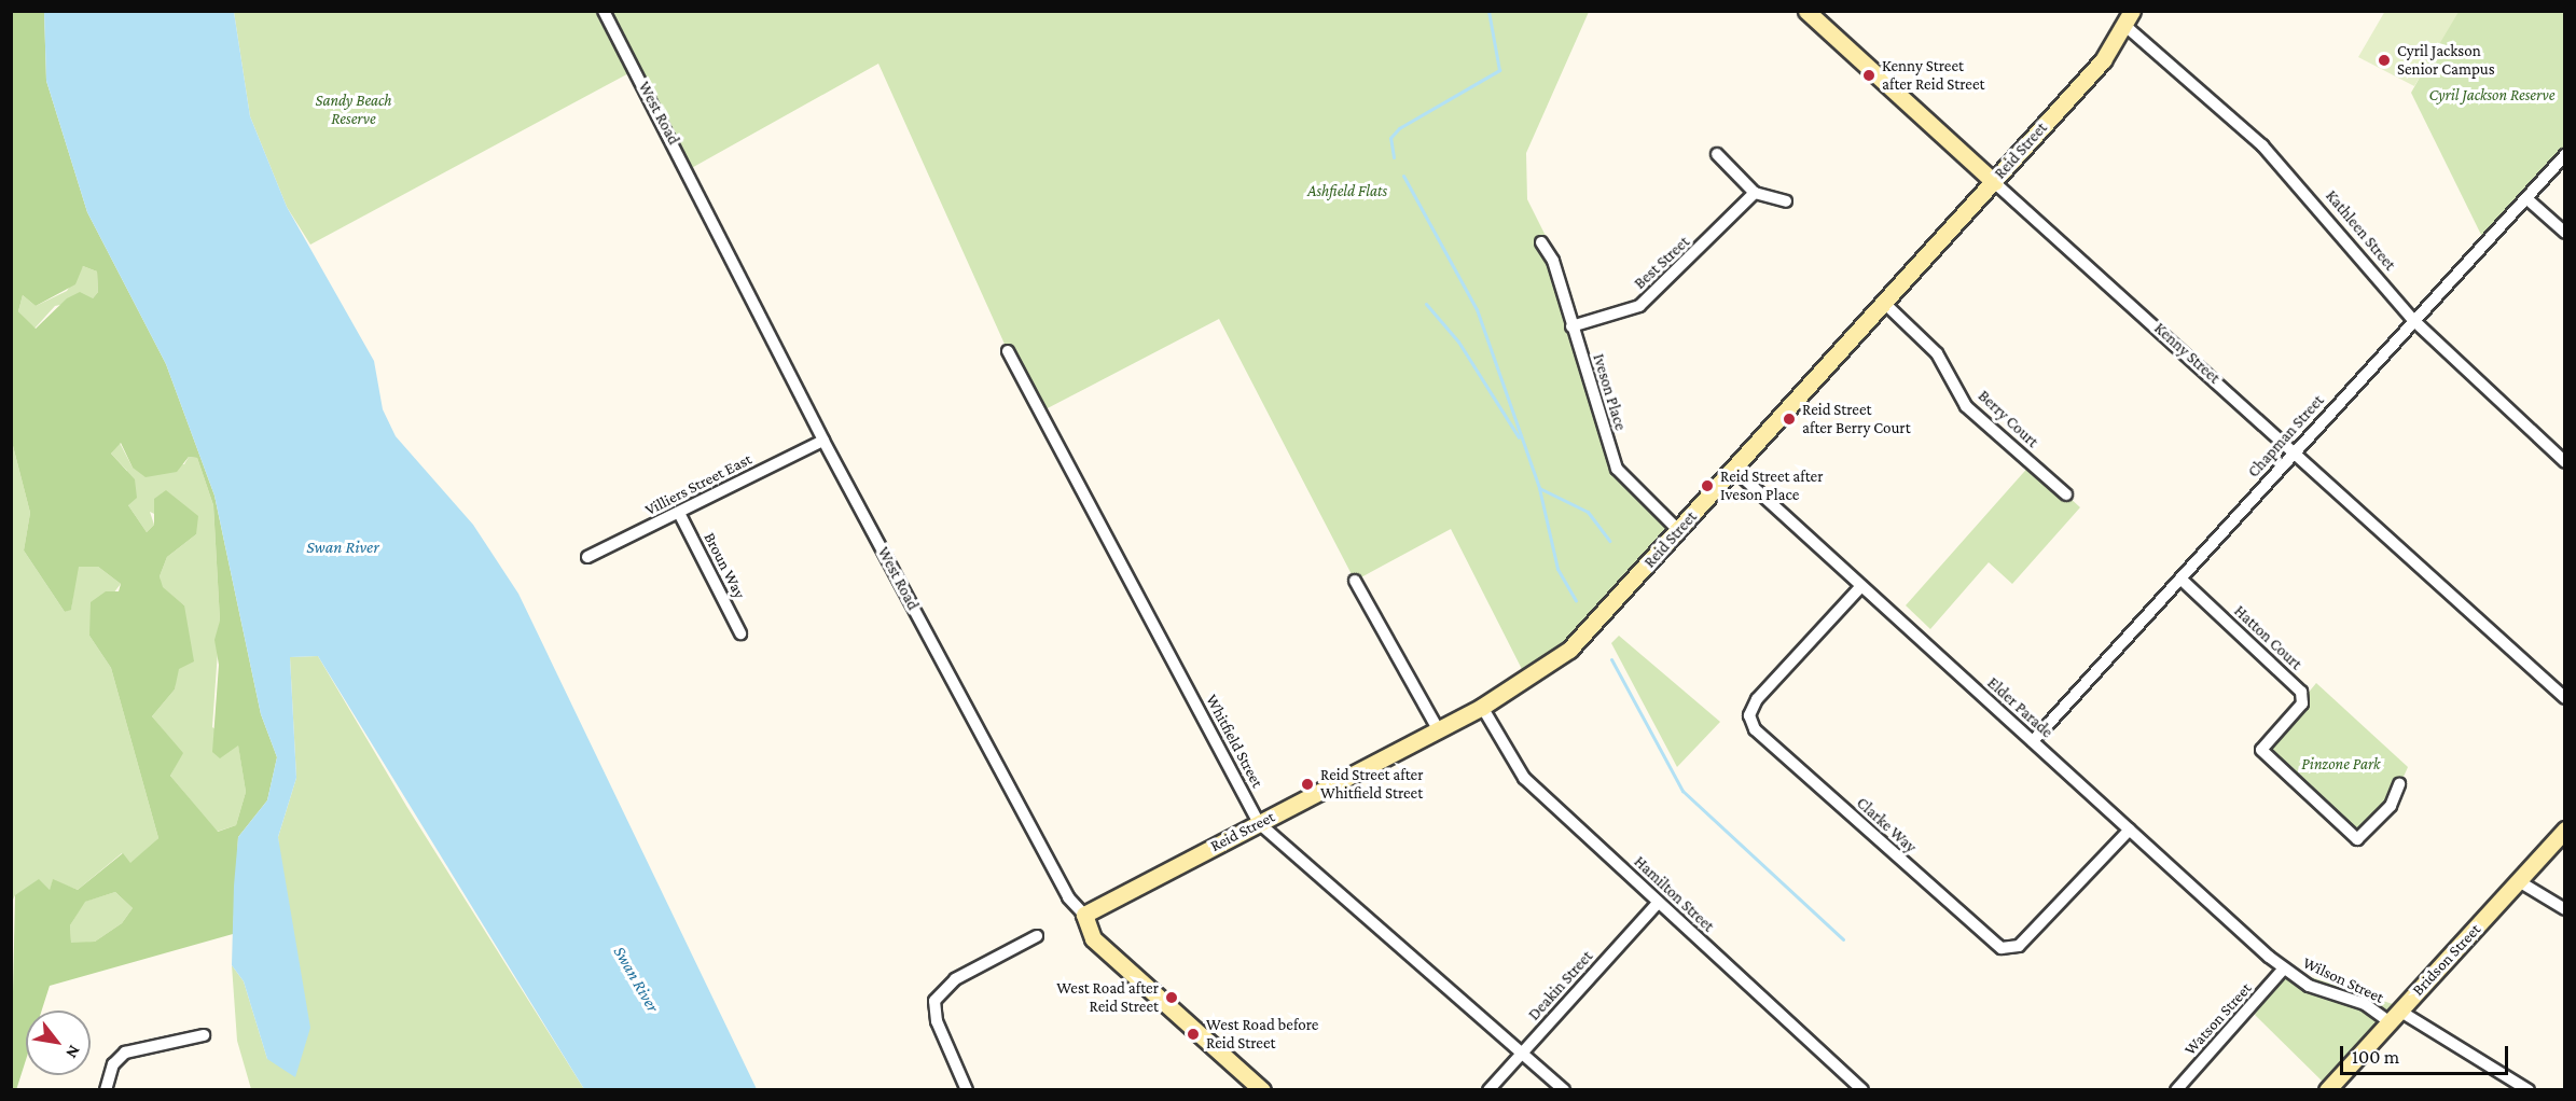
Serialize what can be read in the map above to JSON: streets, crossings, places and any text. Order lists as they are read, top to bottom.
{
  "streets": {
    "street": [
      "West Road",
      "Reid Street",
      "Kathleen Street",
      "Best Street",
      "Kenny Street",
      "Iveson Place",
      "Berry Court",
      "Chapman Street",
      "Villiers Street East",
      "Broun Way",
      "Hatton Court",
      "Elder Parade",
      "Whitfield Street",
      "Clarke Way",
      "Hamilton Street",
      "Bridson Street",
      "Wilson Street",
      "Deakin Street",
      "Watson Street"
    ]
  },
  "crossings": [
    ["West Road", "Reid Street"],
    ["West Road", "Villiers Street East"],
    ["Reid Street", "Kathleen Street"],
    ["Reid Street", "Kenny Street"],
    ["Reid Street", "Iveson Place"],
    ["Reid Street", "Berry Court"],
    ["Reid Street", "Elder Parade"],
    ["Reid Street", "Whitfield Street"],
    ["Reid Street", "Hamilton Street"],
    ["Kathleen Street", "Chapman Street"],
    ["Best Street", "Iveson Place"],
    ["Kenny Street", "Chapman Street"],
    ["Chapman Street", "Hatton Court"],
    ["Chapman Street", "Elder Parade"],
    ["Villiers Street East", "Broun Way"],
    ["Elder Parade", "Clarke Way"],
    ["Elder Parade", "Wilson Street"],
    ["Elder Parade", "Watson Street"],
    ["Whitfield Street", "Deakin Street"],
    ["Hamilton Street", "Deakin Street"],
    ["Bridson Street", "Wilson Street"],
    ["Wilson Street", "Watson Street"]
  ],
  "water": ["Swan River"],
  "parks": [
    "Cyril Jackson Reserve",
    "Sandy Beach Reserve",
    "Ashfield Flats",
    "Pinzone Park"
  ],
  "places": [
    "Cyril Jackson Senior Campus",
    "Kenny Street after Reid Street",
    "Reid Street after Berry Court",
    "Reid Street after Iveson Place",
    "Reid Street after Whitfield Street",
    "West Road after Reid Street",
    "West Road before Reid Street"
  ],
  "scale_bar": "100 m",
  "north": "bottom right"
}
